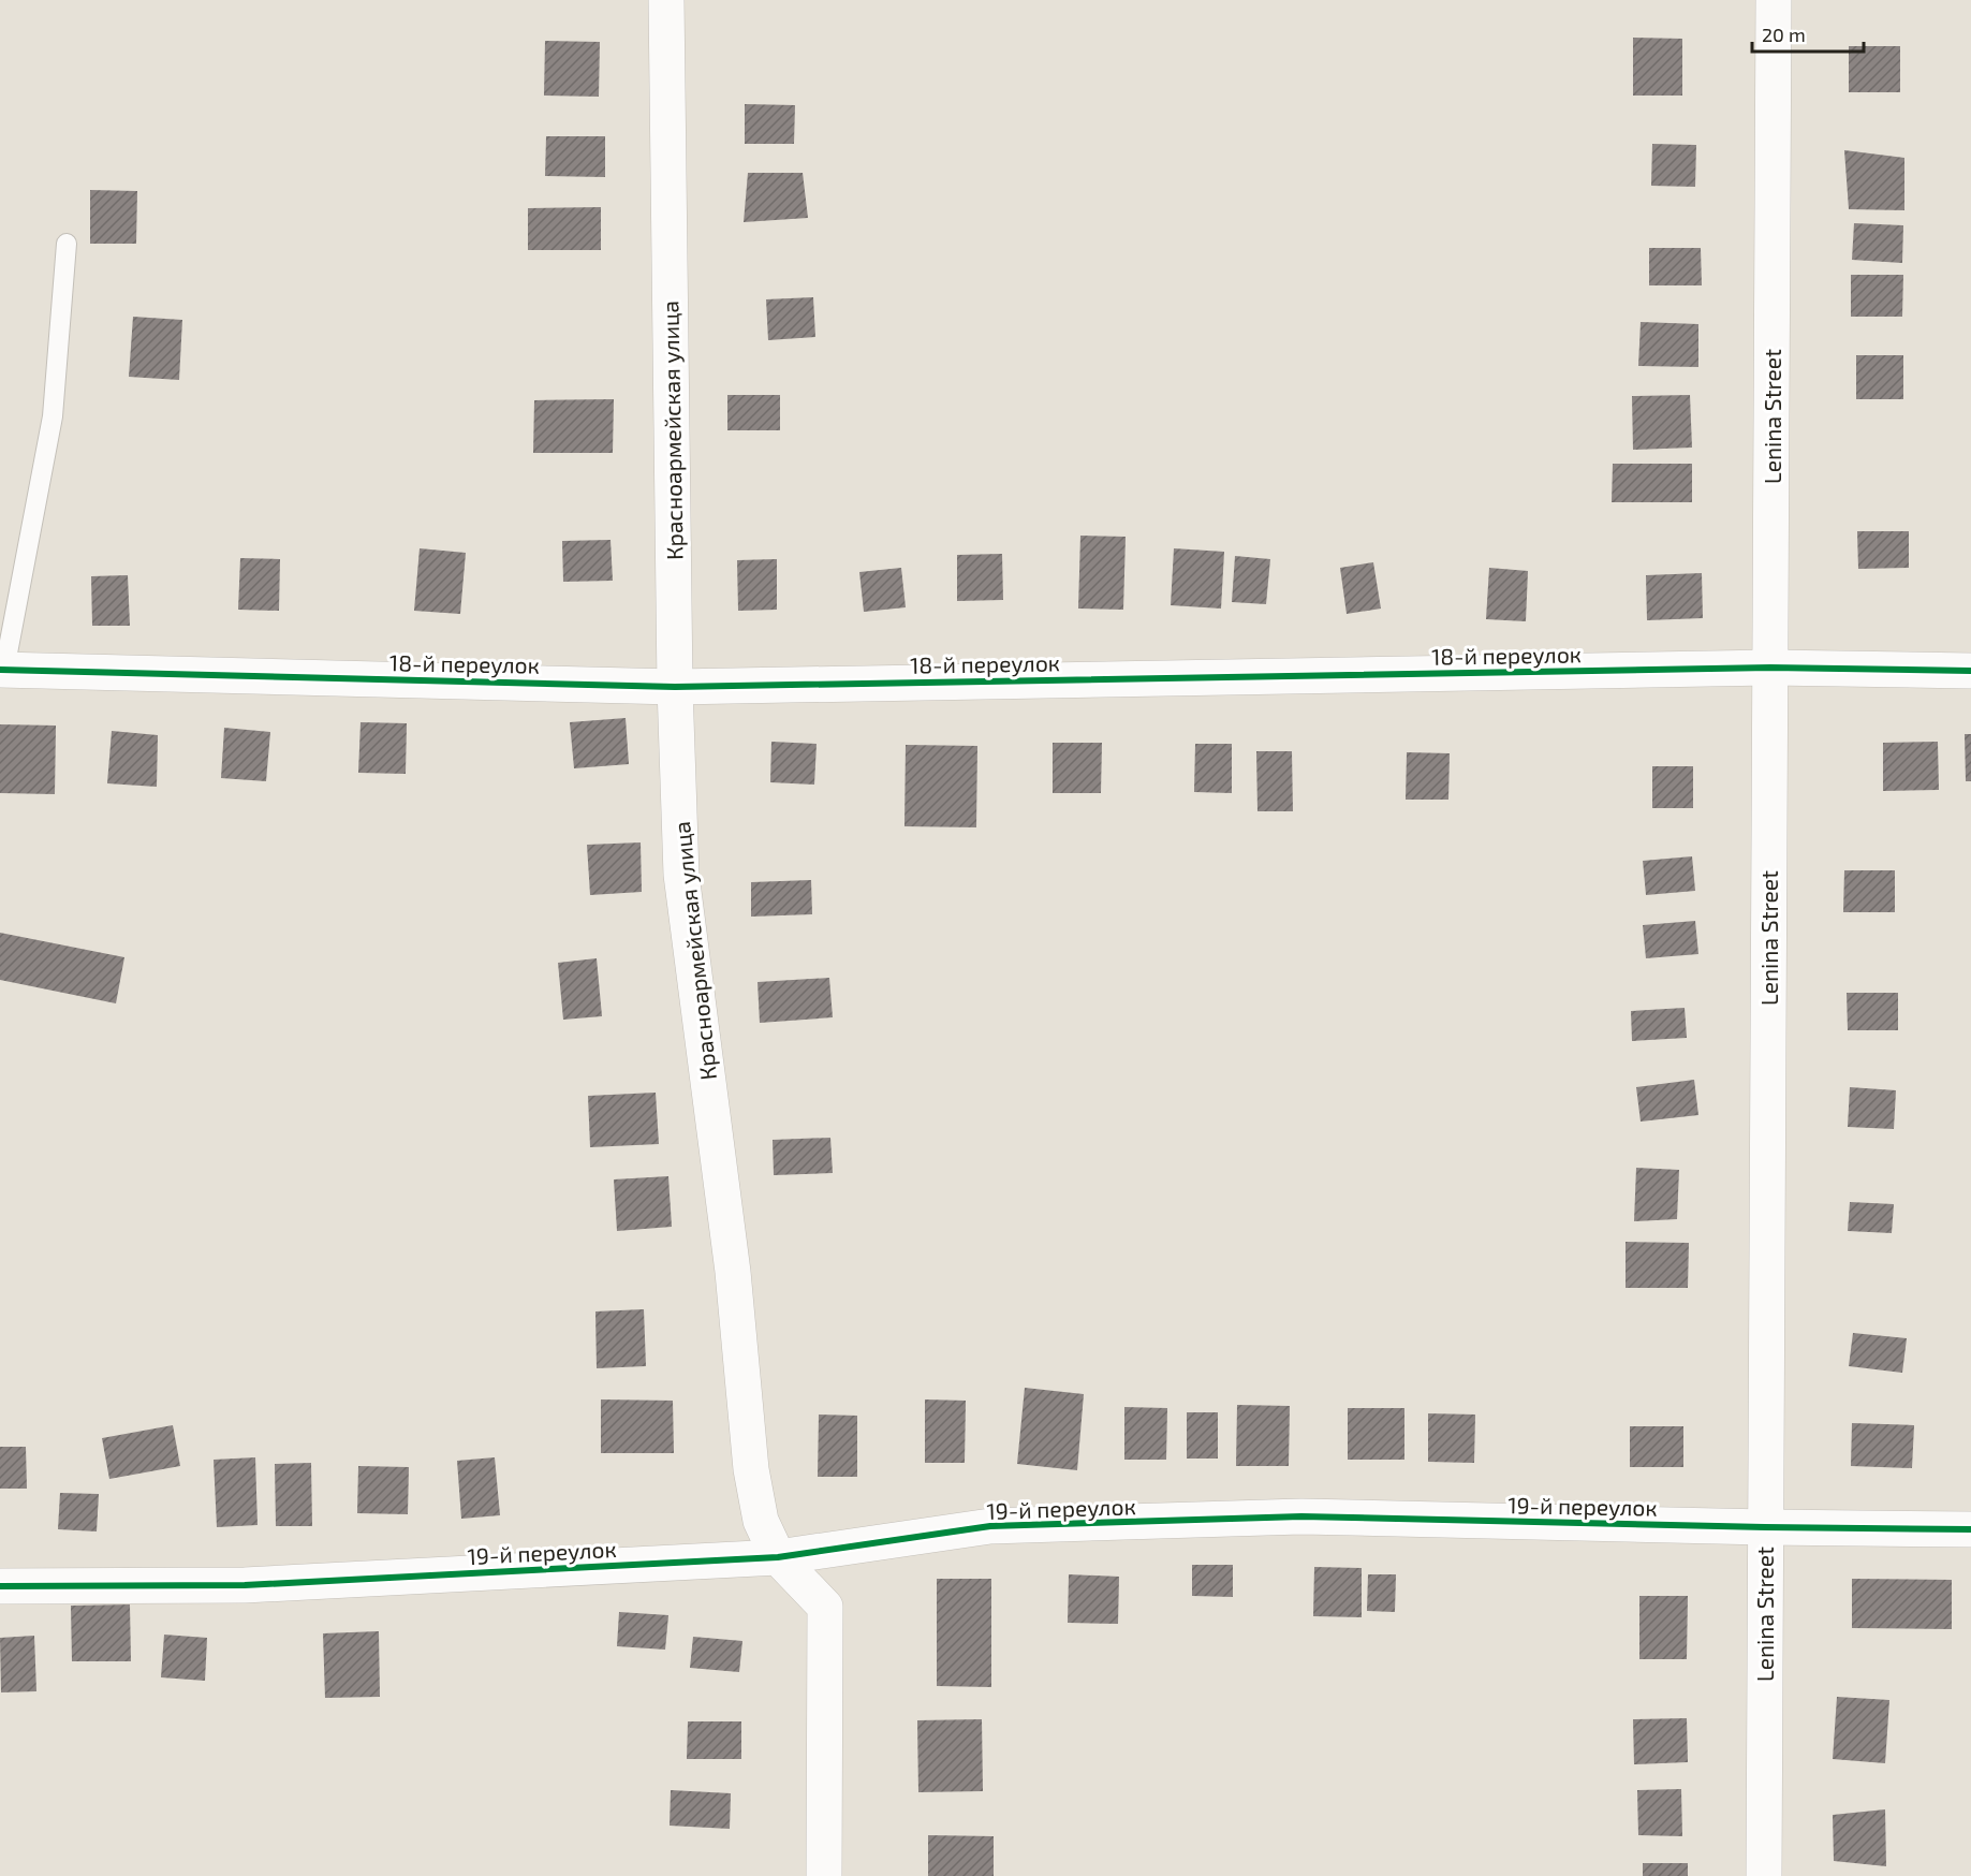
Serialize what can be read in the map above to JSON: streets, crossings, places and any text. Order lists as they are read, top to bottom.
{
  "streets": {
    "street": [
      "Lenina Street",
      "Красноармейская улица",
      "18-й переулок",
      "19-й переулок"
    ]
  },
  "crossings": [
    ["Lenina Street", "18-й переулок"],
    ["Lenina Street", "19-й переулок"],
    ["Красноармейская улица", "18-й переулок"],
    ["Красноармейская улица", "19-й переулок"]
  ],
  "scale_bar": "20 m"
}
